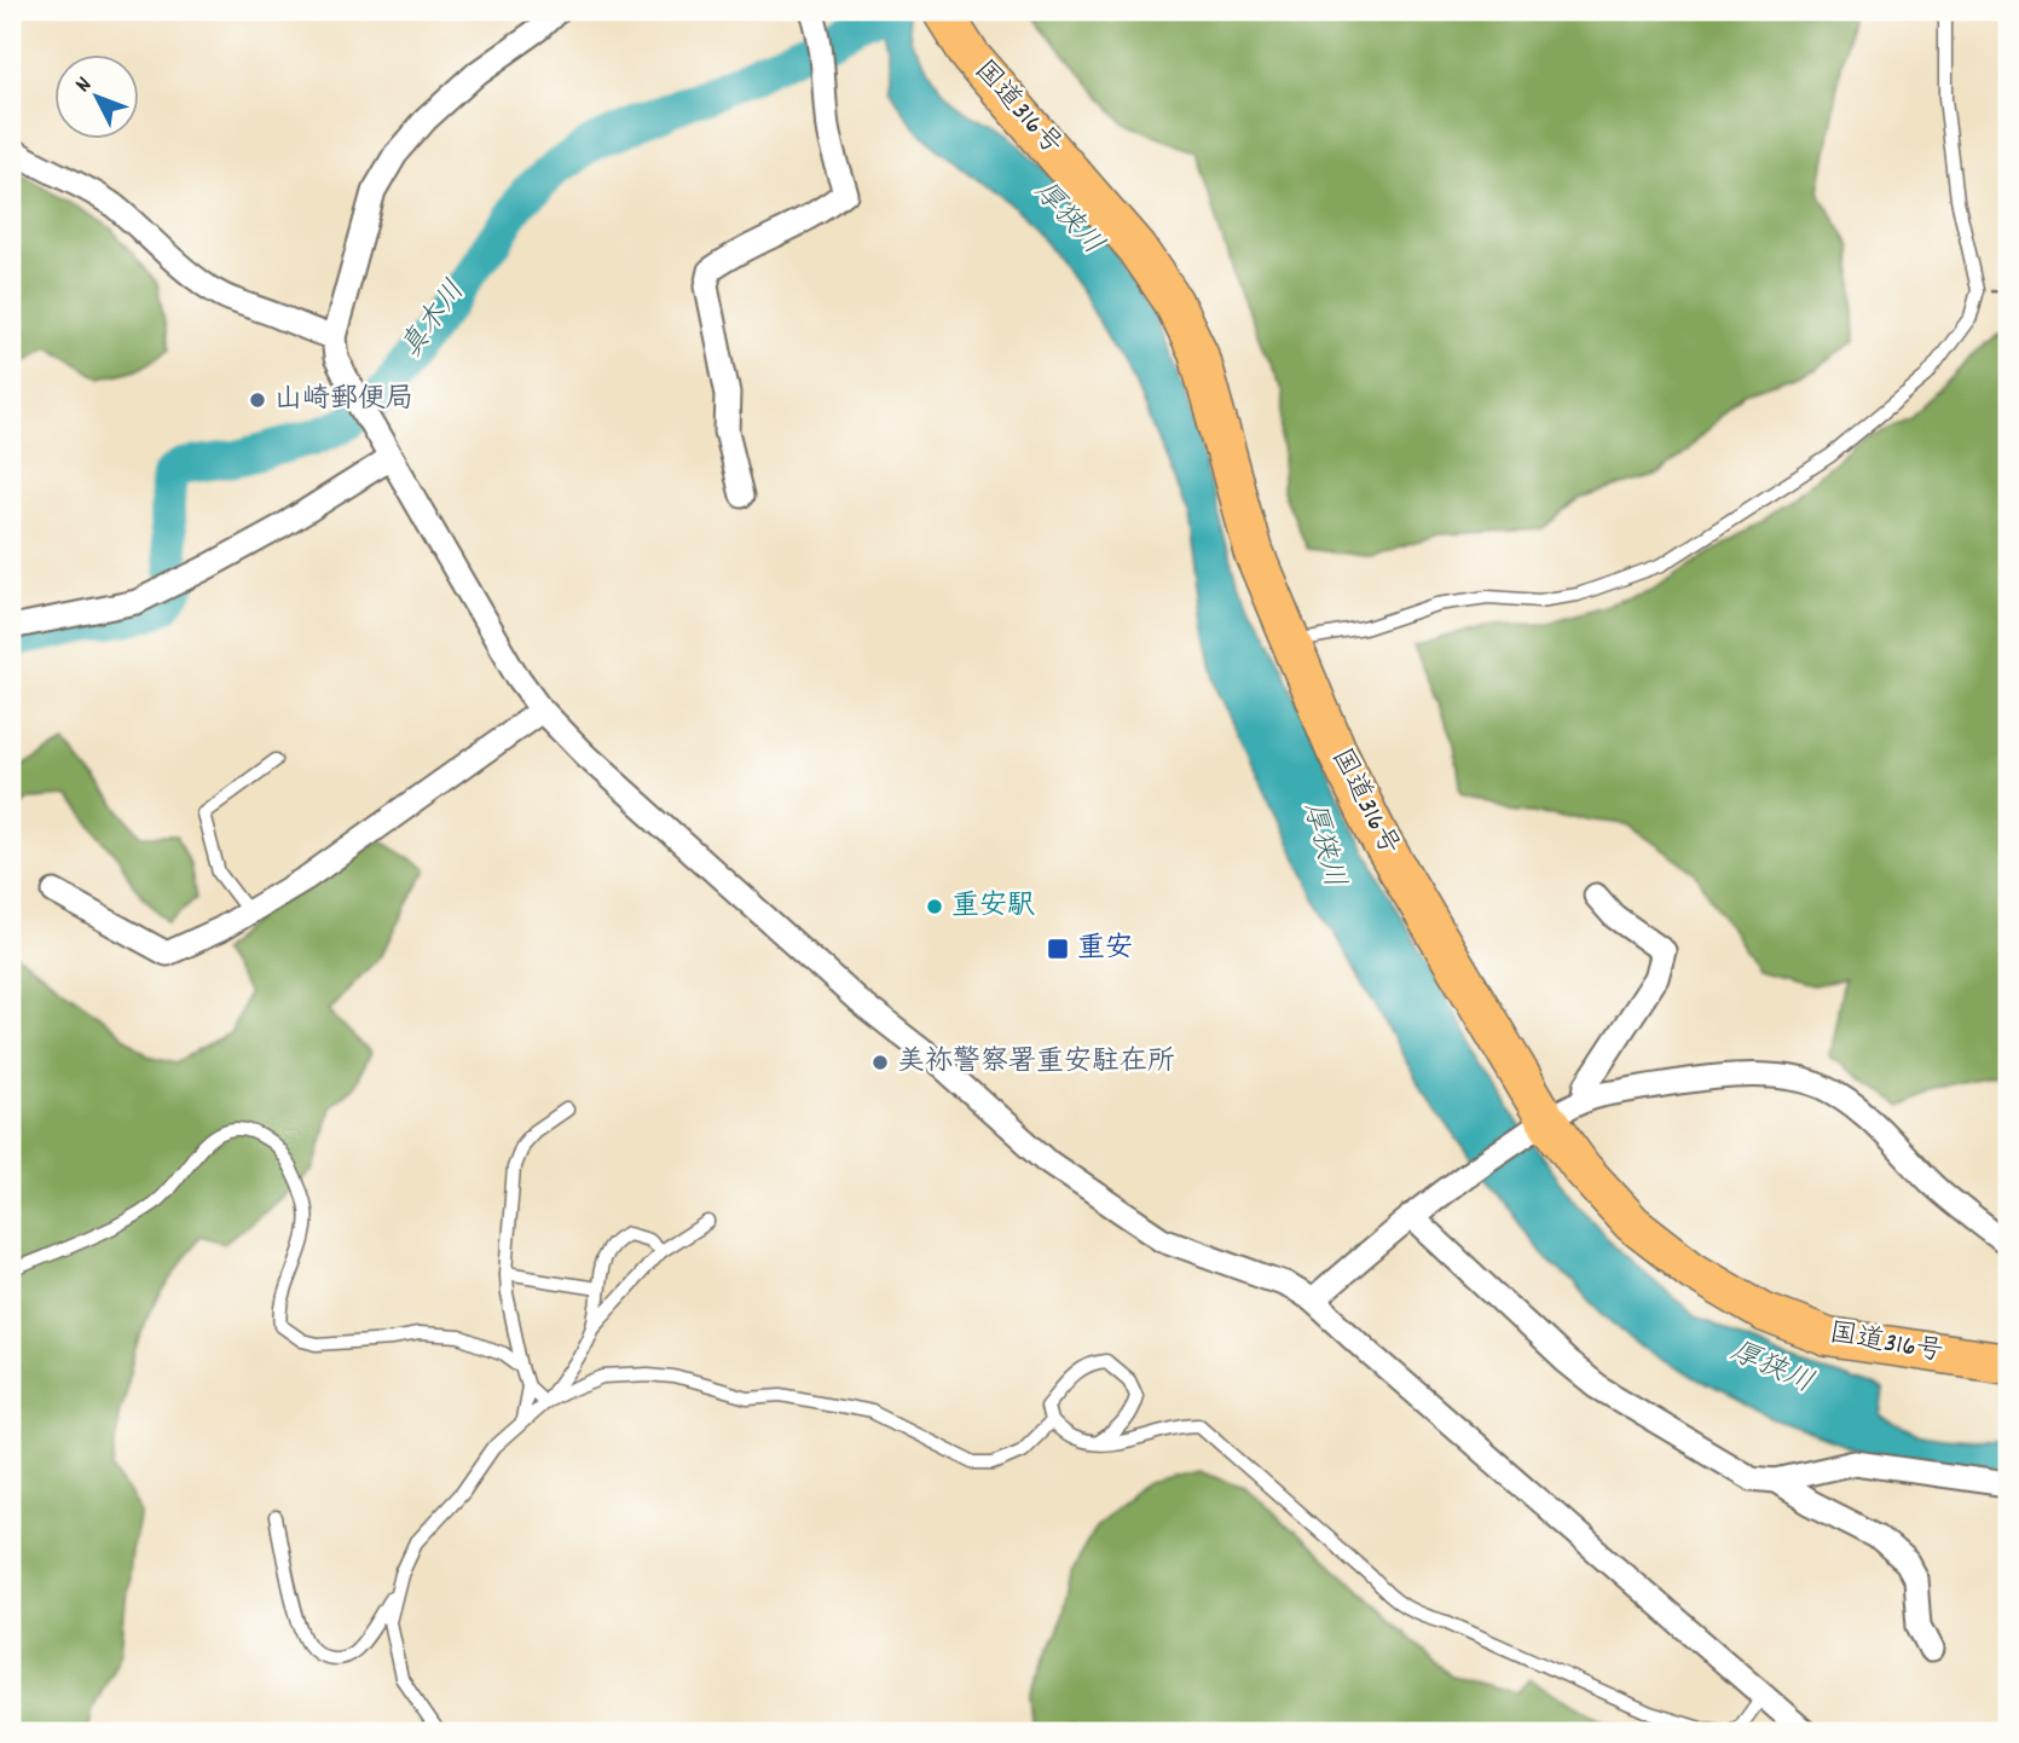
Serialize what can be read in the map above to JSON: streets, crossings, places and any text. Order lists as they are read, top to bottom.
{
  "streets": {
    "highway": ["国道316号"]
  },
  "water": ["厚狭川", "真木川"],
  "places": {
    "other": ["山崎郵便局", "重安駅", "美祢警察署重安駐在所"],
    "transit": ["重安"]
  },
  "north": "top left"
}
